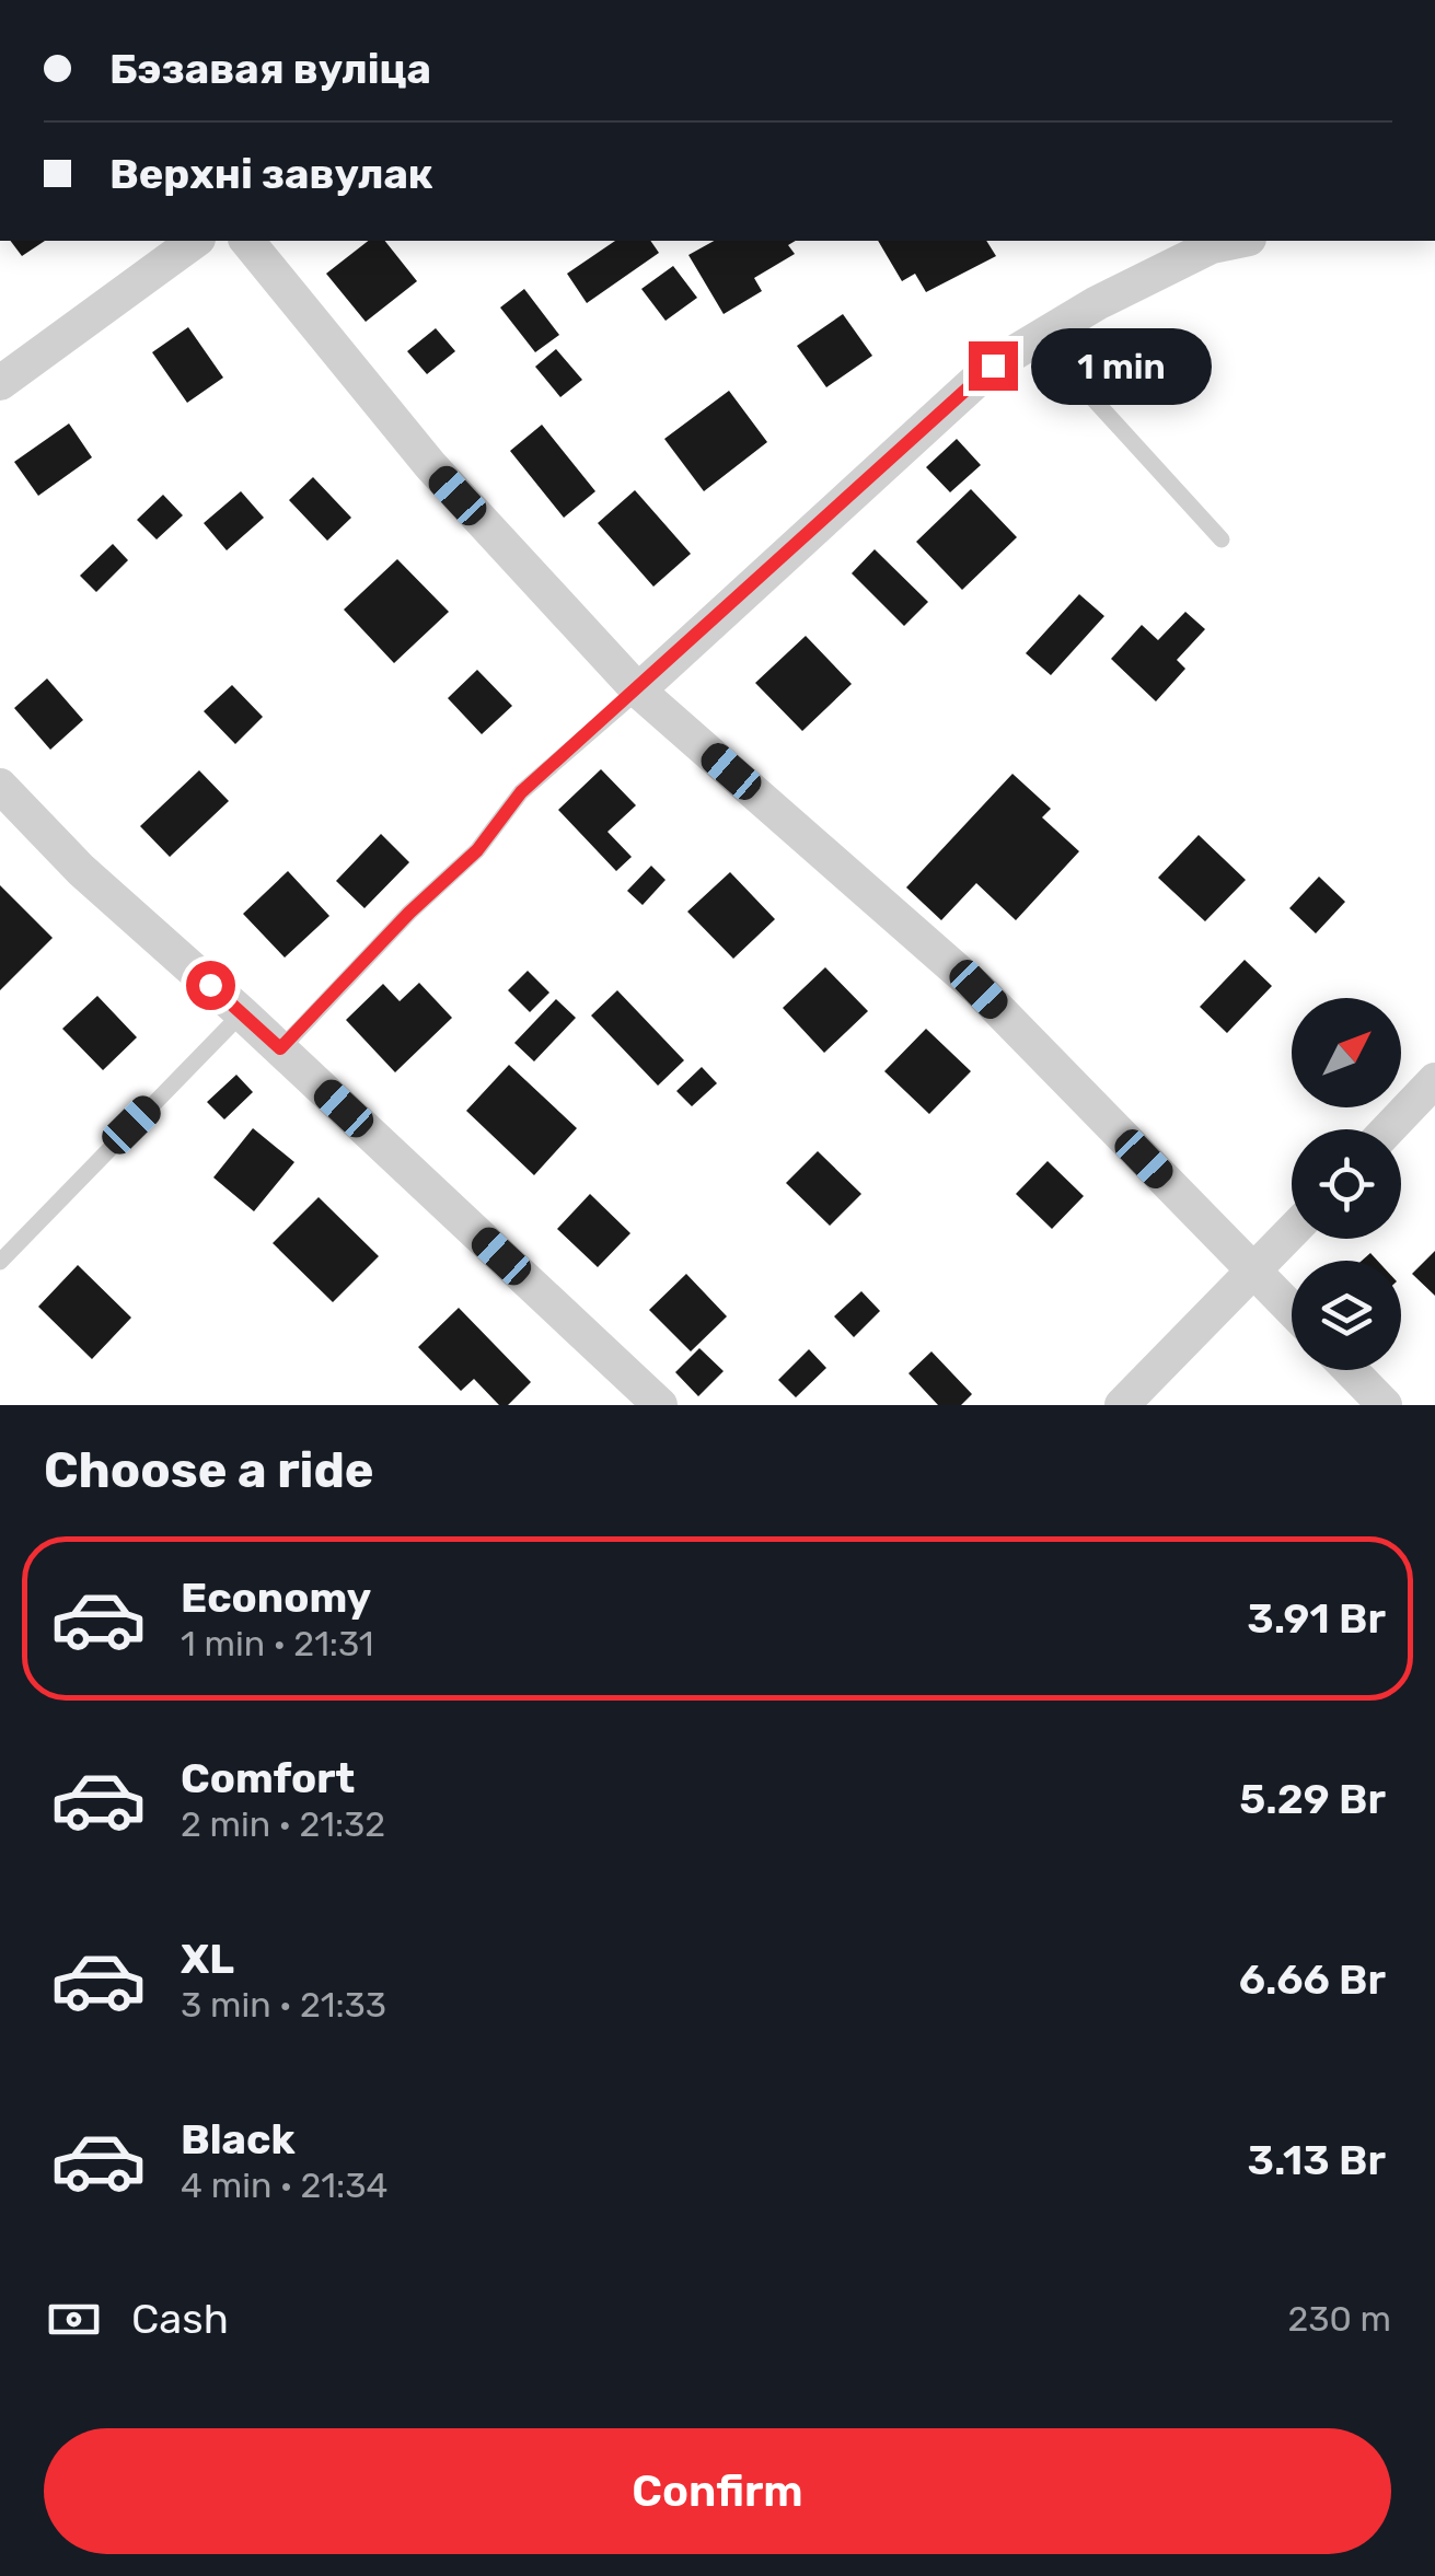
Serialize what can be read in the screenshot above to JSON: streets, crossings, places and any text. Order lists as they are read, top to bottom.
{
  "north": "top right",
  "page": {
    "banner": ["Бэзавая вуліца", "Верхні завулак"],
    "bubble": "1 min",
    "heading": "Choose a ride",
    "list": [
      {
        "name": "Economy",
        "note": "1 min · 21:31",
        "value": "3.91 Br"
      },
      {
        "name": "Comfort",
        "note": "2 min · 21:32",
        "value": "5.29 Br"
      },
      {
        "name": "XL",
        "note": "3 min · 21:33",
        "value": "6.66 Br"
      },
      {
        "name": "Black",
        "note": "4 min · 21:34",
        "value": "3.13 Br"
      }
    ],
    "pay": ["Cash", "230 m"],
    "buttons": "Confirm"
  }
}
